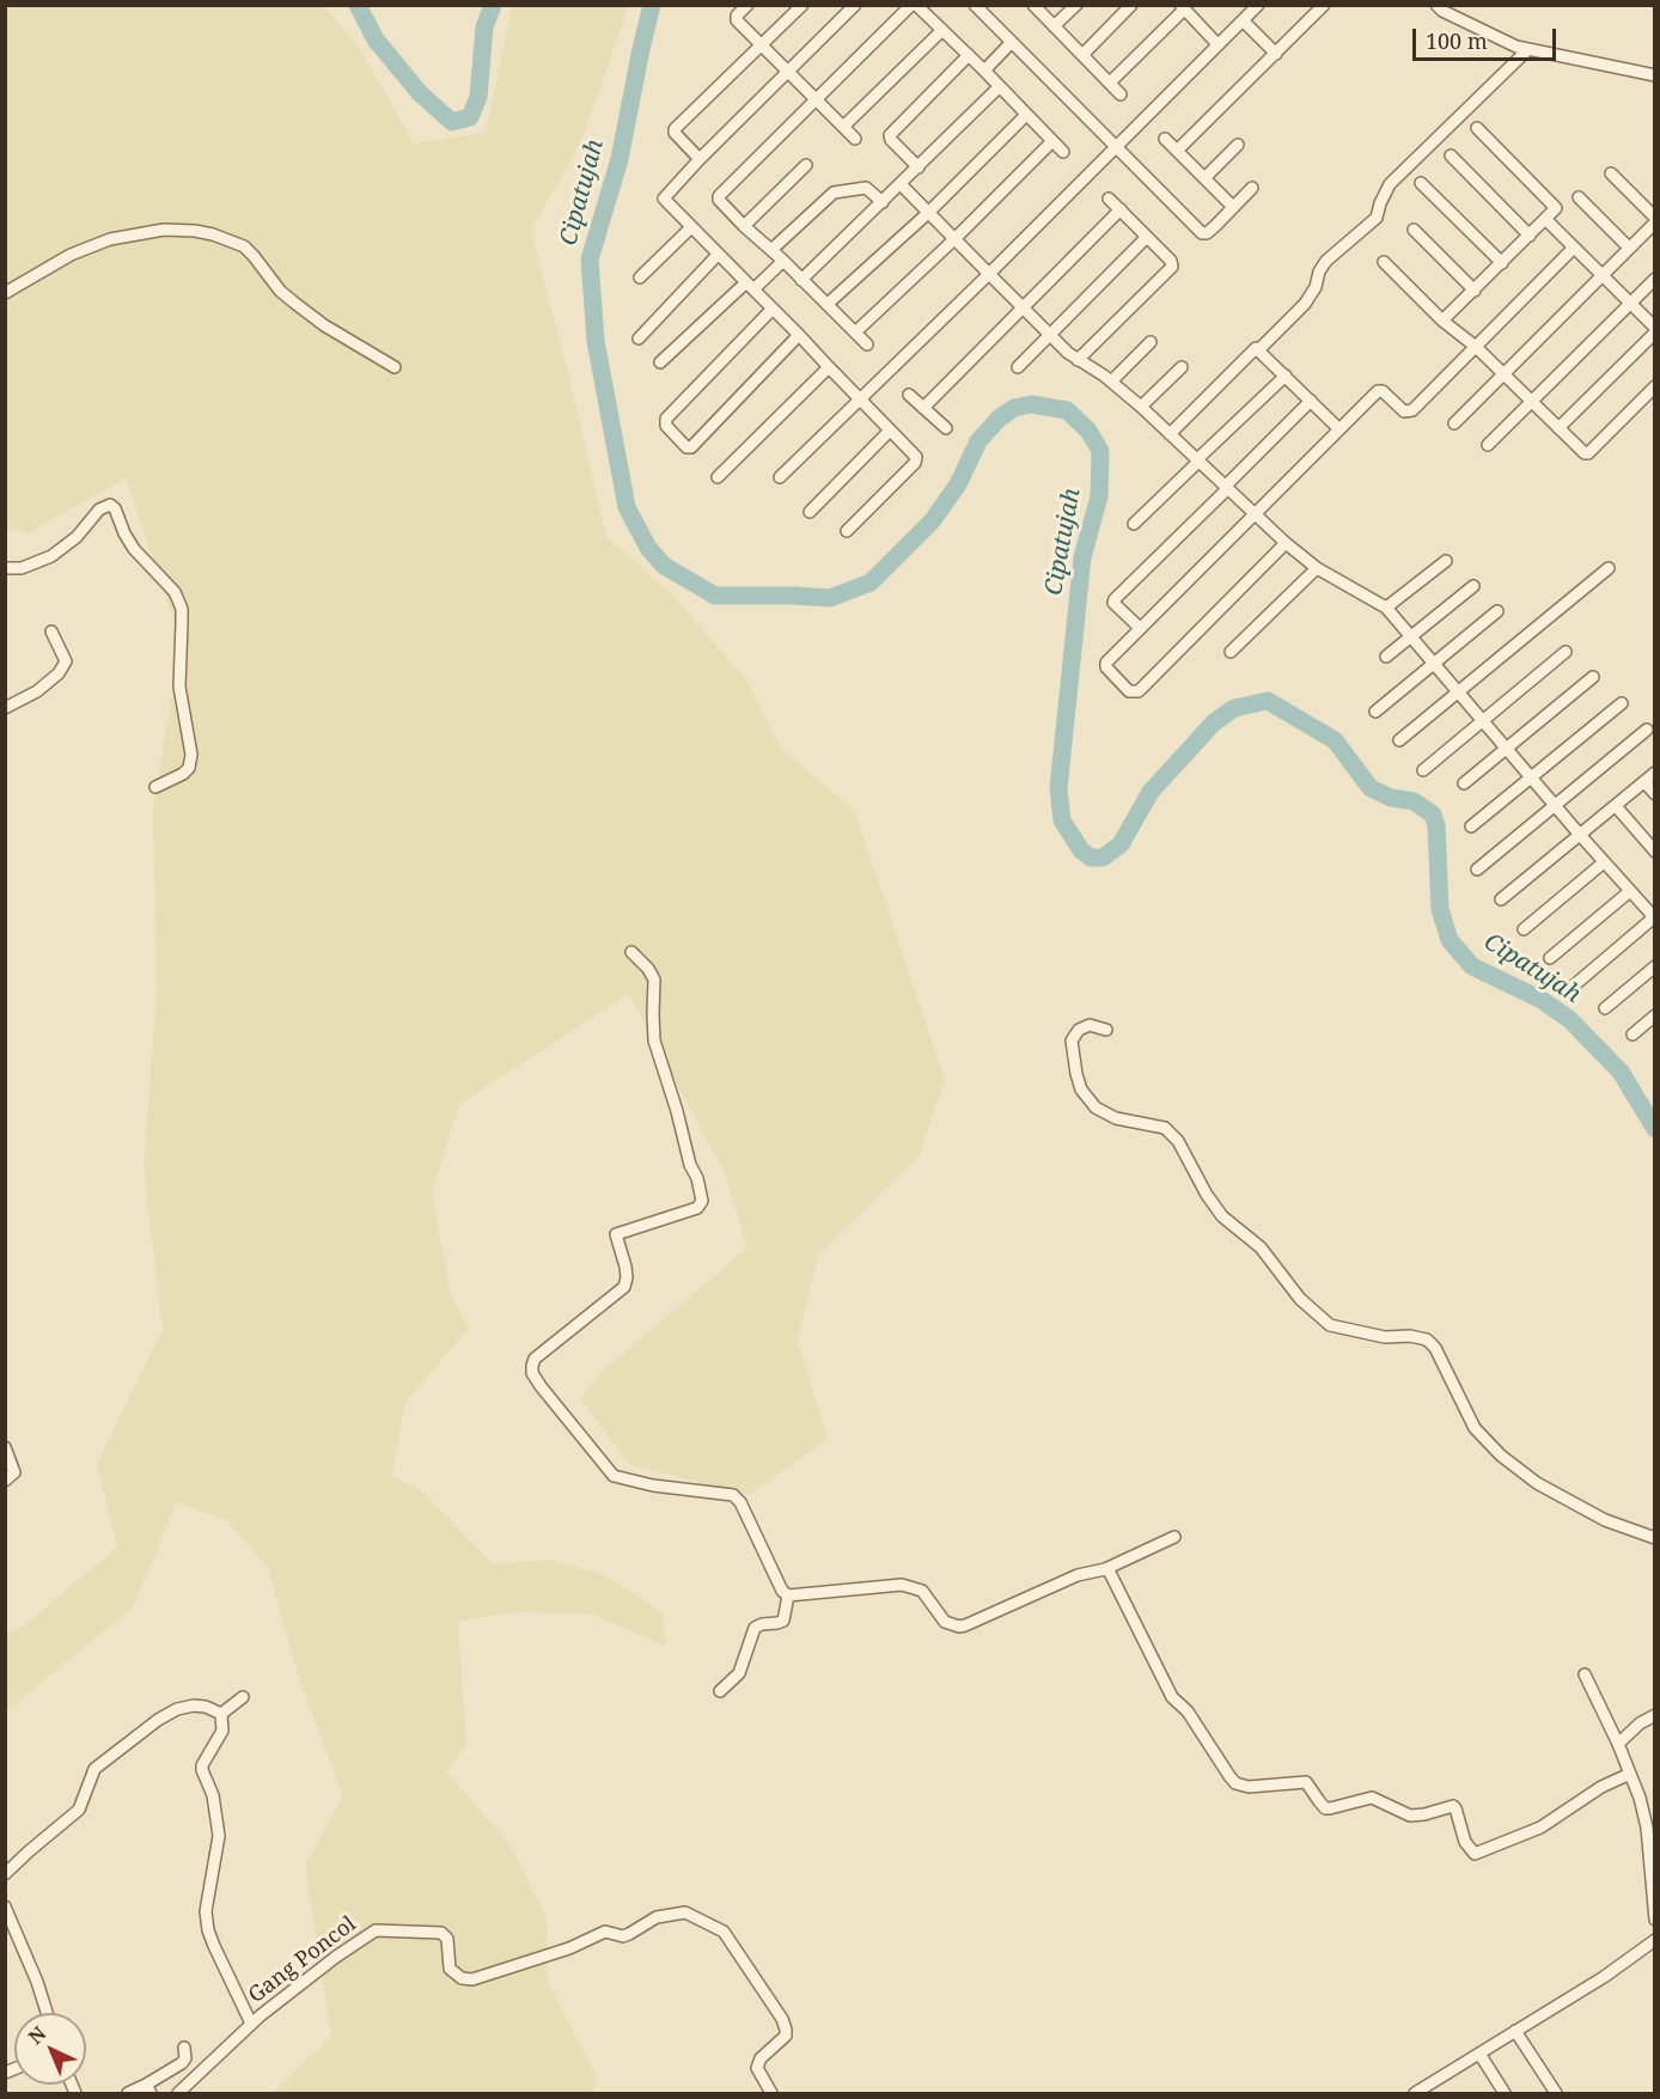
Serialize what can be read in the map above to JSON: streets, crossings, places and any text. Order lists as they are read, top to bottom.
{
  "streets": {
    "street": ["Gang Poncol"]
  },
  "water": ["Cipatujah"],
  "scale_bar": "100 m",
  "north": "top left"
}
